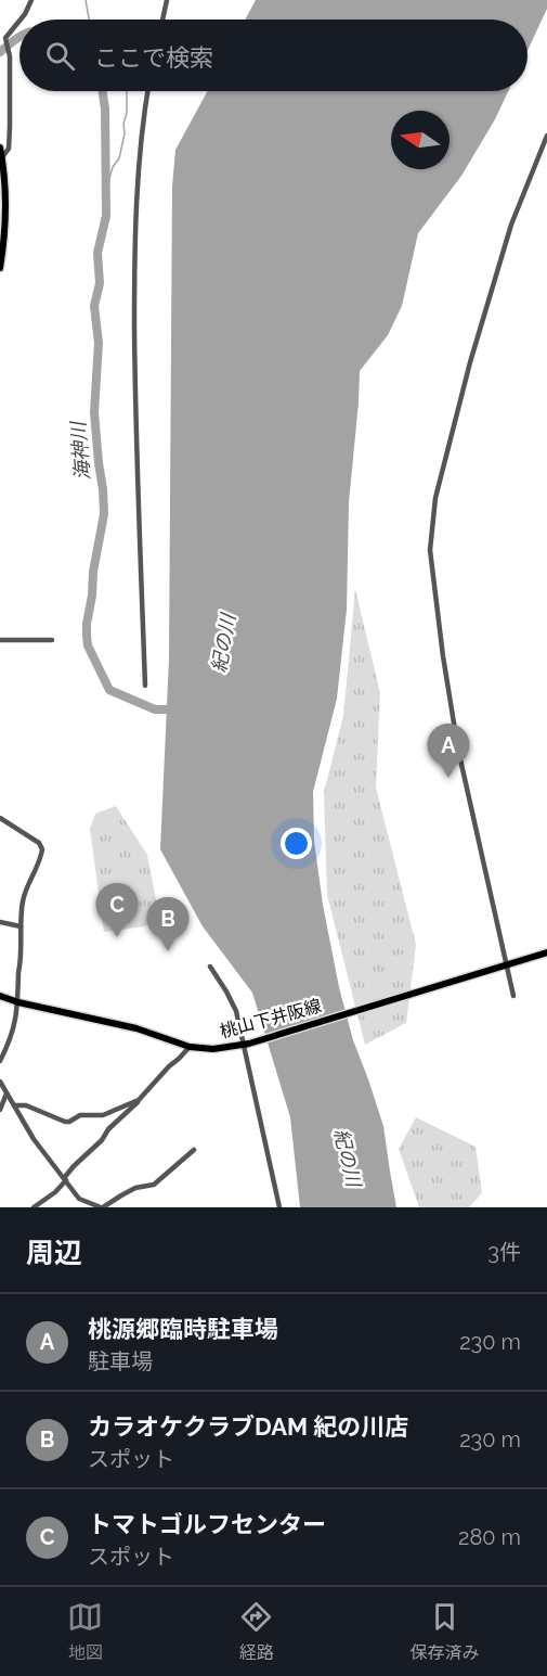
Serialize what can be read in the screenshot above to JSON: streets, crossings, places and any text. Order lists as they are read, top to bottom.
{
  "streets": {
    "main road": ["桃山下井阪線"]
  },
  "water": ["海神川", "紀の川"],
  "north": "left",
  "page": {
    "search": "ここで検索",
    "pins": ["A", "C", "B"],
    "heading": ["周辺", "3件"],
    "list": [
      {
        "mark": "A",
        "name": "桃源郷臨時駐車場",
        "note": "駐車場",
        "value": "230 m"
      },
      {
        "mark": "B",
        "name": "カラオケクラブDAM 紀の川店",
        "note": "スポット",
        "value": "230 m"
      },
      {
        "mark": "C",
        "name": "トマトゴルフセンター",
        "note": "スポット",
        "value": "280 m"
      }
    ],
    "nav": ["地図", "経路", "保存済み"]
  }
}
